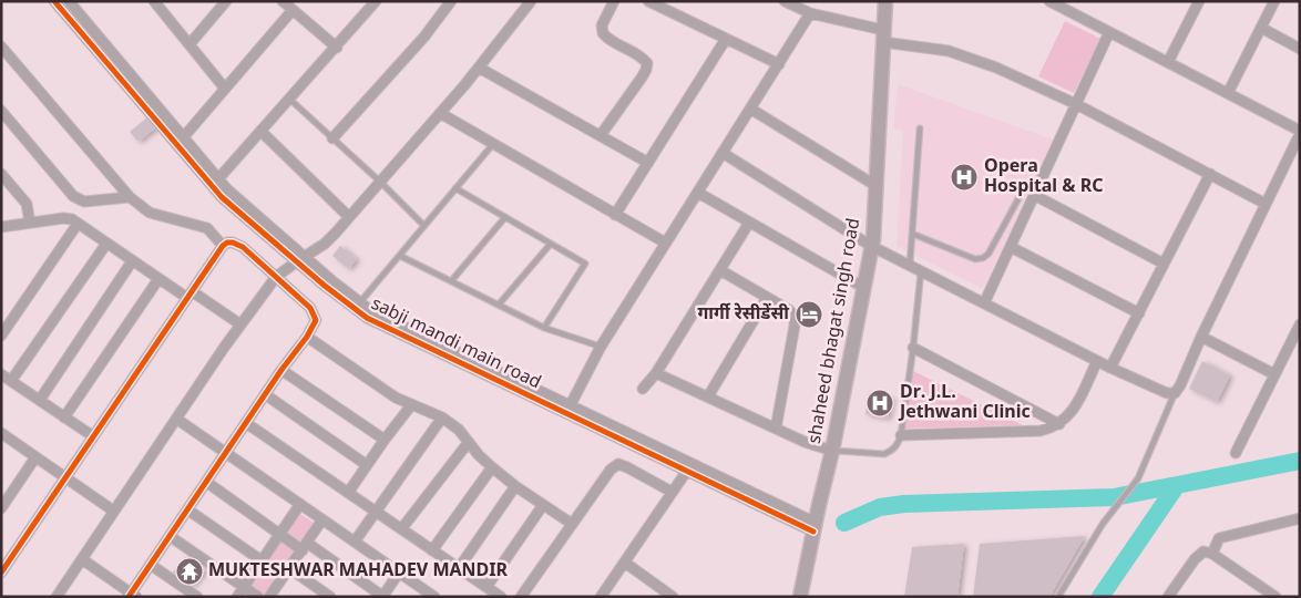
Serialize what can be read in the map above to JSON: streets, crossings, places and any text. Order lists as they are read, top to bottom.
{
  "streets": {
    "street": ["shaheed bhagat singh road", "sabji mandi main road"]
  },
  "crossings": [
    ["shaheed bhagat singh road", "sabji mandi main road"]
  ],
  "places": {
    "hospital": ["Opera Hospital & RC", "Dr. J.L. Jethwani Clinic"],
    "hotel": ["गार्गी रेसीडेंसी"],
    "temple": ["MUKTESHWAR MAHADEV MANDIR"]
  }
}
